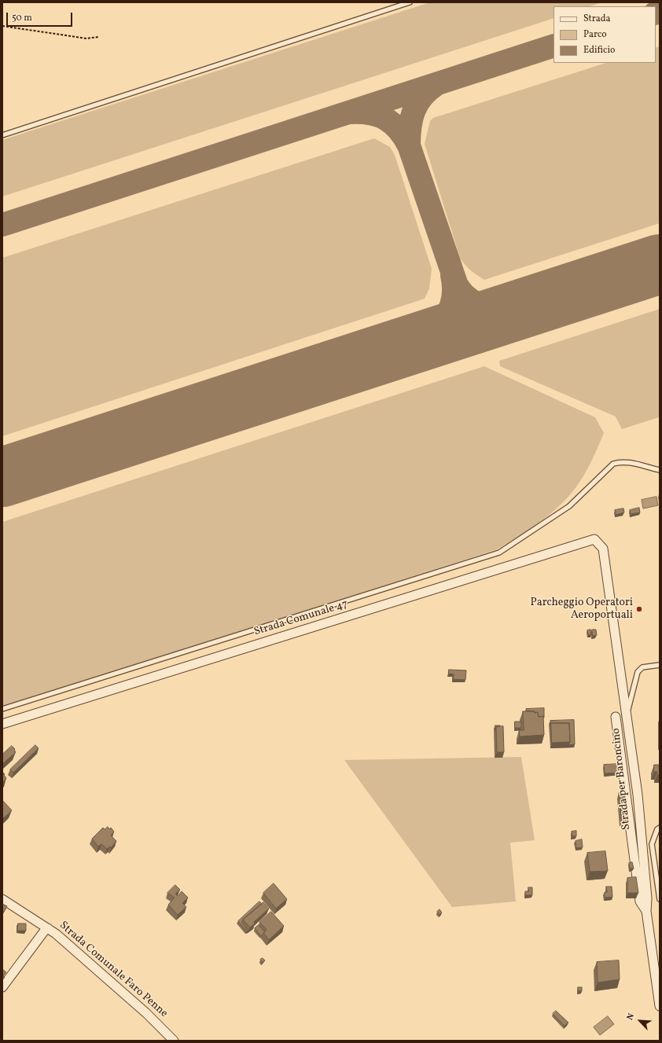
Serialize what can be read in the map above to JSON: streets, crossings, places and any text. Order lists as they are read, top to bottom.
{
  "streets": {
    "street": ["Strada Comunale 47", "Strada per Baroncino", "Strada Comunale Faro Penne"]
  },
  "crossings": [
    ["Strada Comunale 47", "Strada per Baroncino"]
  ],
  "places": ["Parcheggio Operatori Aeroportuali"],
  "legend": ["Strada", "Parco", "Edificio"],
  "scale_bar": "50 m",
  "north": "top left"
}
